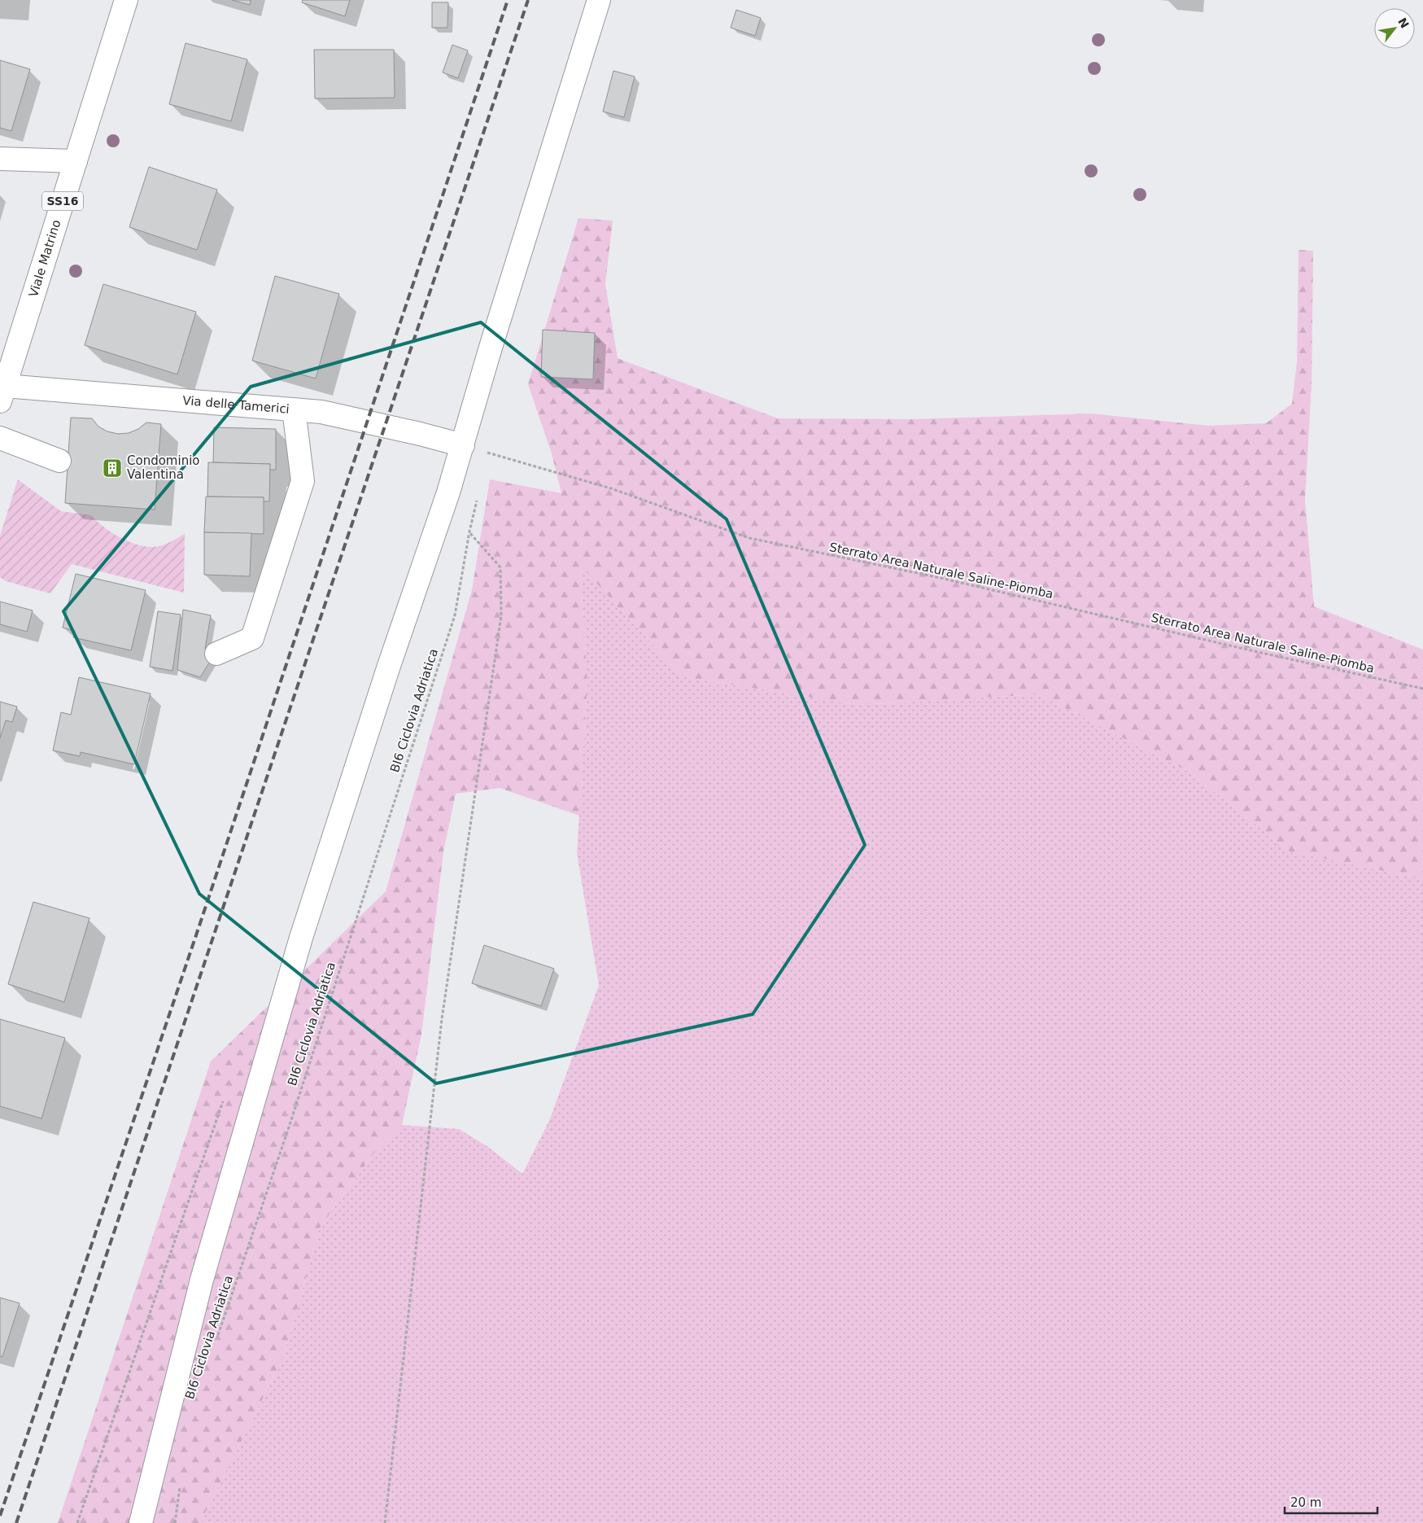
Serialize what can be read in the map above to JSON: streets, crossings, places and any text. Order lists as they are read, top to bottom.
{
  "streets": {
    "street": ["SS16", "Viale Matrino", "Via delle Tamerici"],
    "path": ["Sterrato Area Naturale Saline-Piomba", "BI6 Ciclovia Adriatica"]
  },
  "crossings": [
    ["Viale Matrino", "Via delle Tamerici"],
    ["Via delle Tamerici", "Sterrato Area Naturale Saline-Piomba"]
  ],
  "places": {
    "building": ["Condominio Valentina"]
  },
  "scale_bar": "20 m",
  "north": "top right"
}
